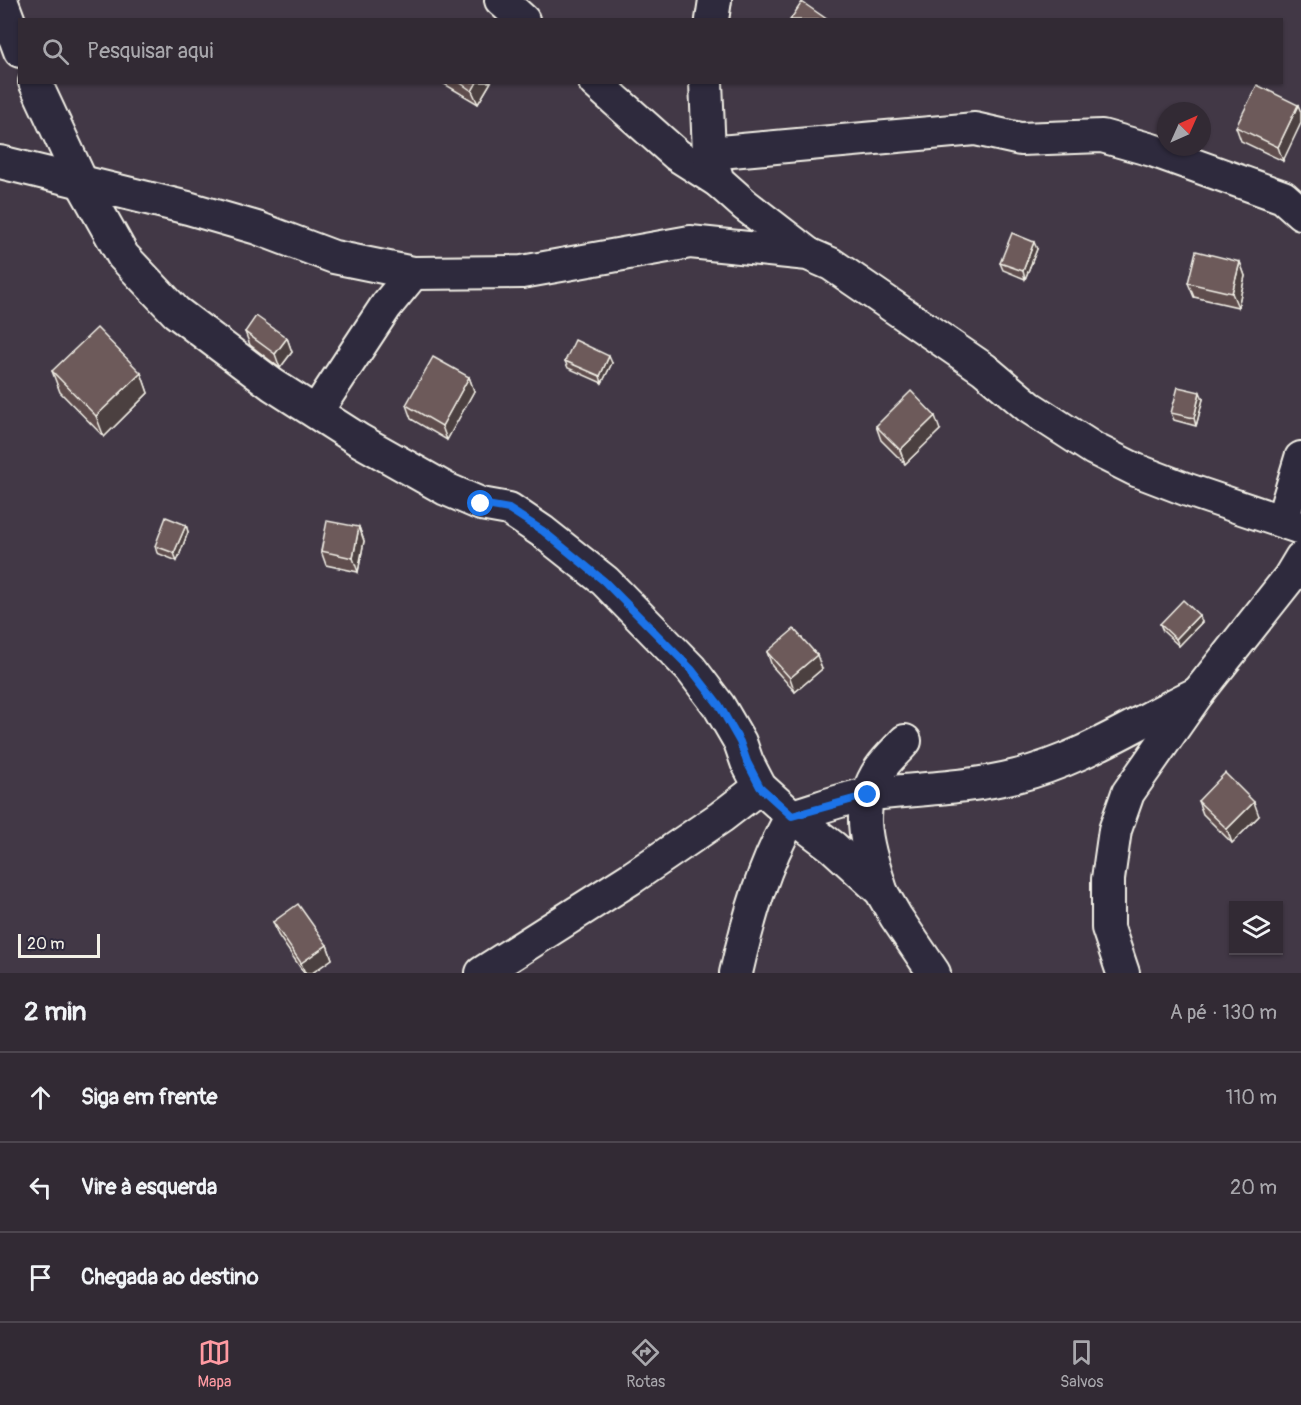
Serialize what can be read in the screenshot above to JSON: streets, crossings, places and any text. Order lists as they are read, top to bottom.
{
  "scale_bar": "20 m",
  "north": "top right",
  "page": {
    "search": "Pesquisar aqui",
    "scale": "20 m",
    "heading": ["2 min", "A pé · 130 m"],
    "list": [
      ["Siga em frente", "110 m"],
      ["Vire à esquerda", "20 m"],
      "Chegada ao destino"
    ],
    "nav": ["Mapa", "Rotas", "Salvos"]
  }
}
